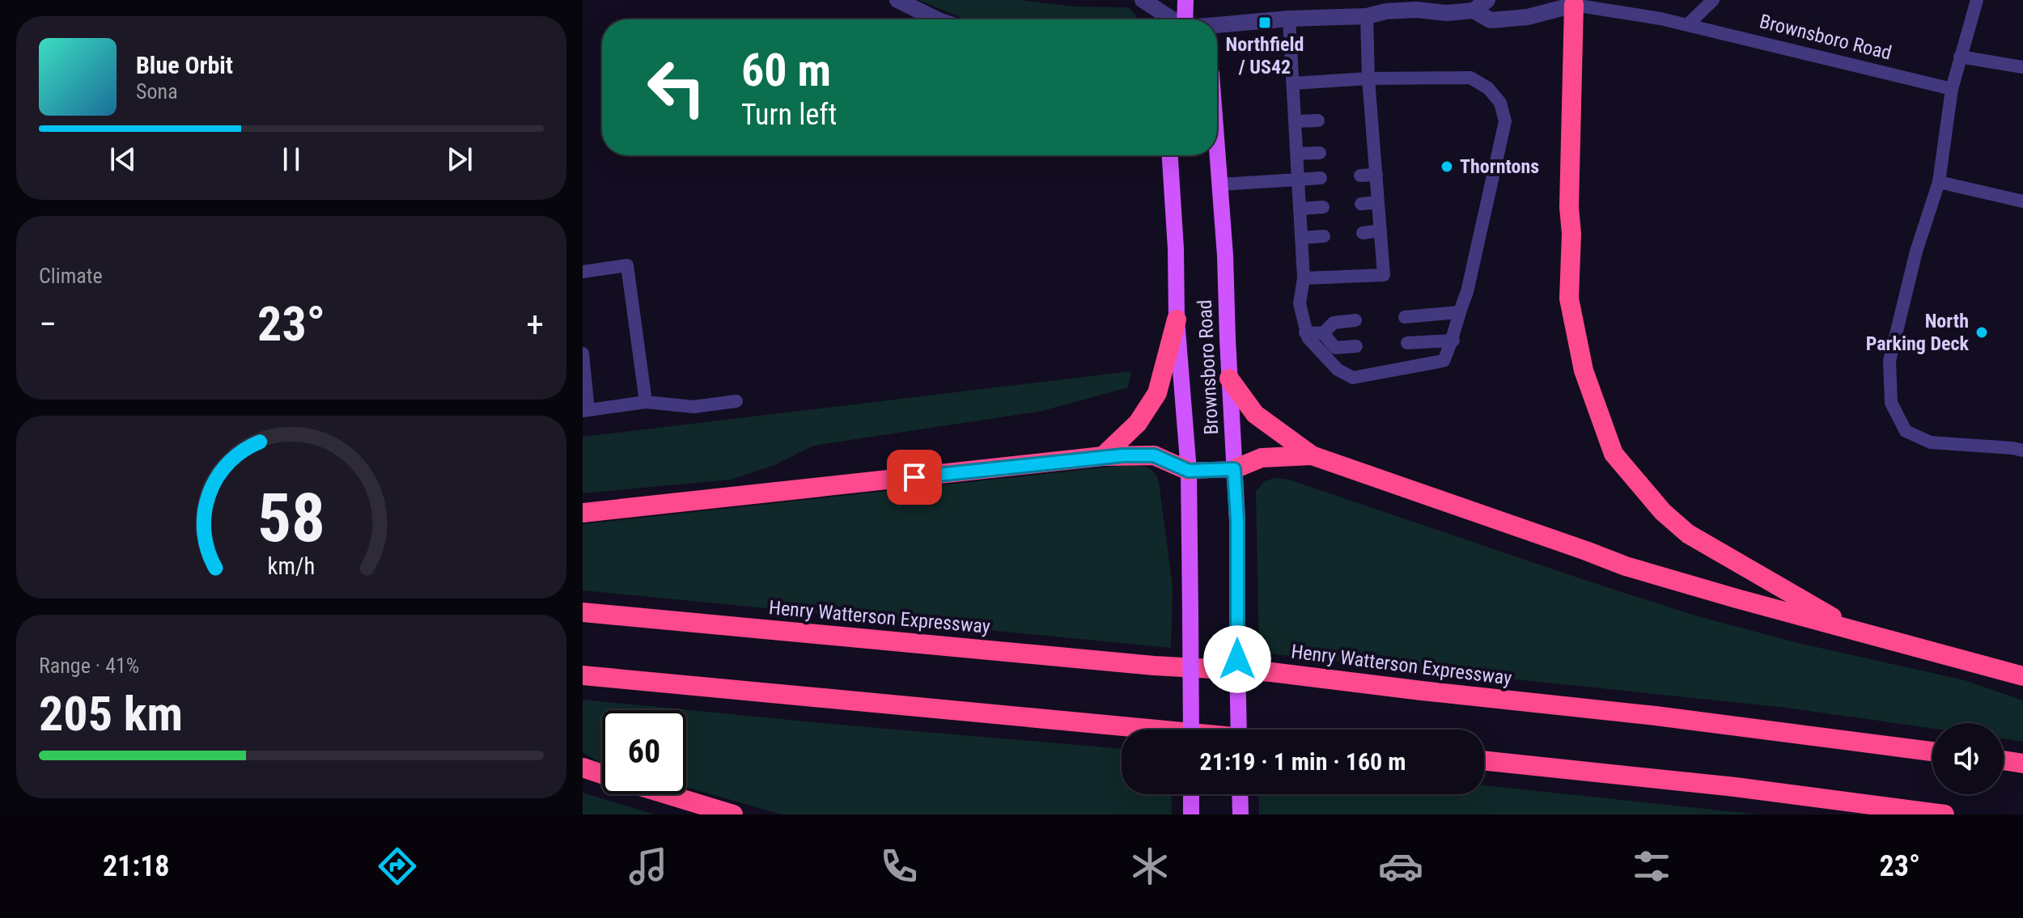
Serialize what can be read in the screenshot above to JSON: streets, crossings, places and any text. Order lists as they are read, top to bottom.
{
  "streets": {
    "highway": ["Henry Watterson Expressway"],
    "main road": ["Brownsboro Road"]
  },
  "places": {
    "transit": ["Northfield / US42"],
    "other": ["Thorntons", "North Parking Deck"]
  },
  "page": {
    "turn": ["60 m", "Turn left"],
    "song": ["Blue Orbit", "Sona"],
    "tile": [
      "Climate",
      ["Range · 41%", "205 km"]
    ],
    "heat": ["−", "23°", "+"],
    "limit": "60",
    "trip": "21:19 · 1 min · 160 m",
    "tabs": ["21:18", "23°"],
    "gauge": ["58", "km/h"]
  }
}
